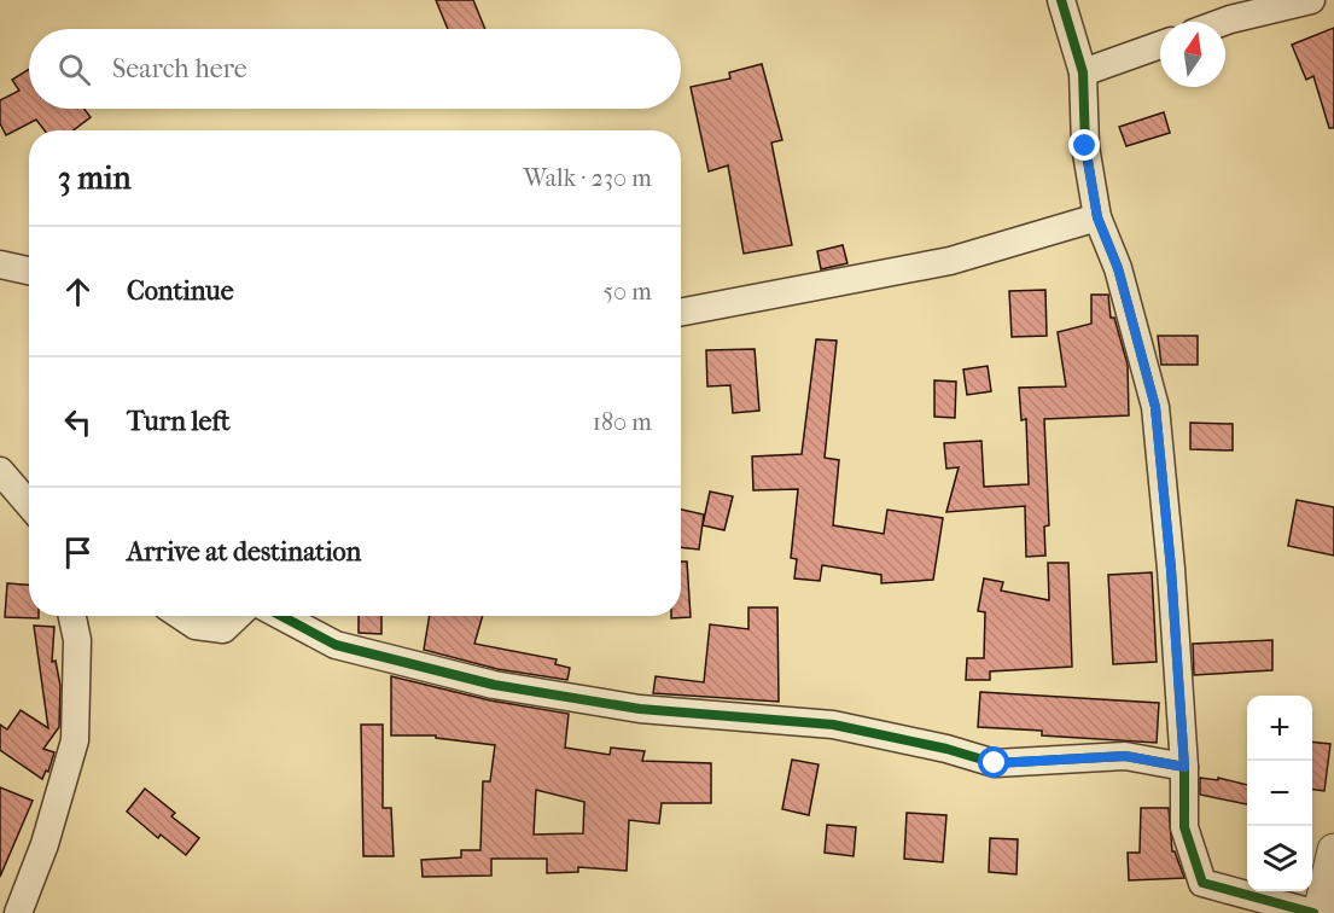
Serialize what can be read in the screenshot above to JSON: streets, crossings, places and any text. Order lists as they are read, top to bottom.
{
  "north": "top",
  "page": {
    "search": "Search here",
    "heading": ["3 min", "Walk · 230 m"],
    "list": [
      ["Continue", "50 m"],
      ["Turn left", "180 m"],
      "Arrive at destination"
    ],
    "map_buttons": ["+", "−"]
  }
}
